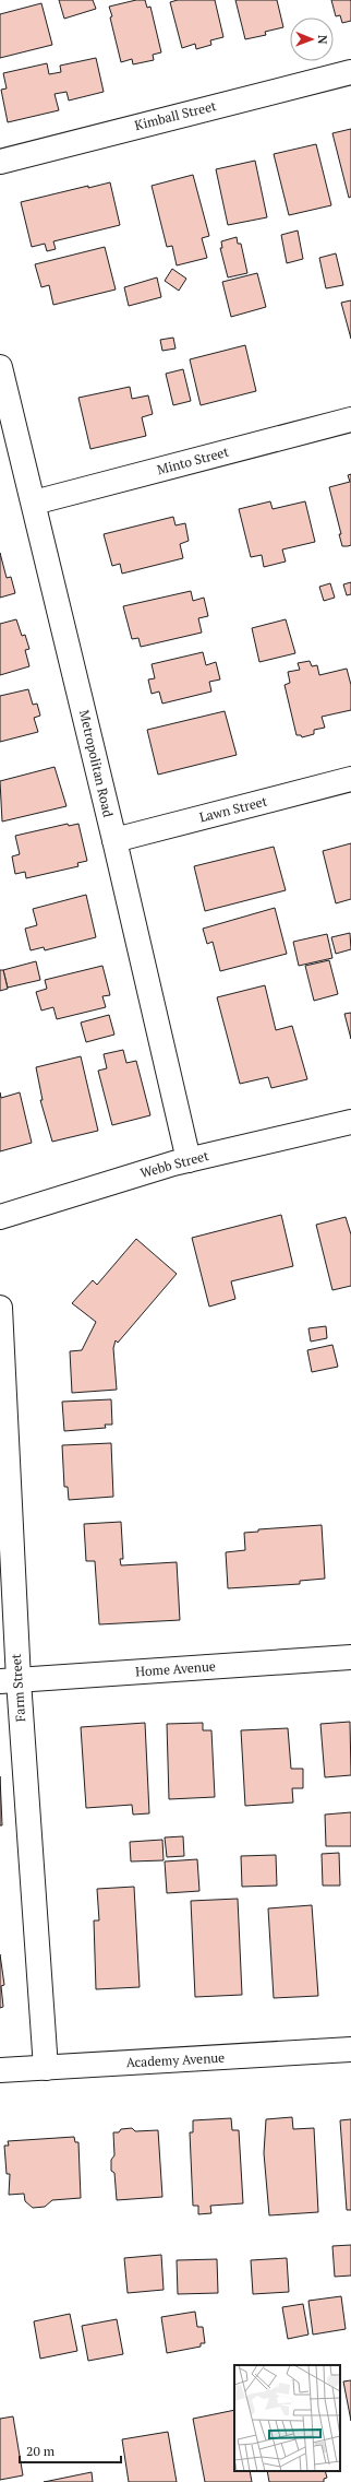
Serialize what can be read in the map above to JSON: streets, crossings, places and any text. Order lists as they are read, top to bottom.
{
  "streets": {
    "street": [
      "Kimball Street",
      "Minto Street",
      "Metropolitan Road",
      "Lawn Street",
      "Webb Street",
      "Home Avenue",
      "Farm Street",
      "Academy Avenue"
    ]
  },
  "crossings": [
    ["Minto Street", "Metropolitan Road"],
    ["Metropolitan Road", "Lawn Street"],
    ["Metropolitan Road", "Webb Street"],
    ["Home Avenue", "Farm Street"],
    ["Farm Street", "Academy Avenue"]
  ],
  "scale_bar": "20 m",
  "north": "right"
}
